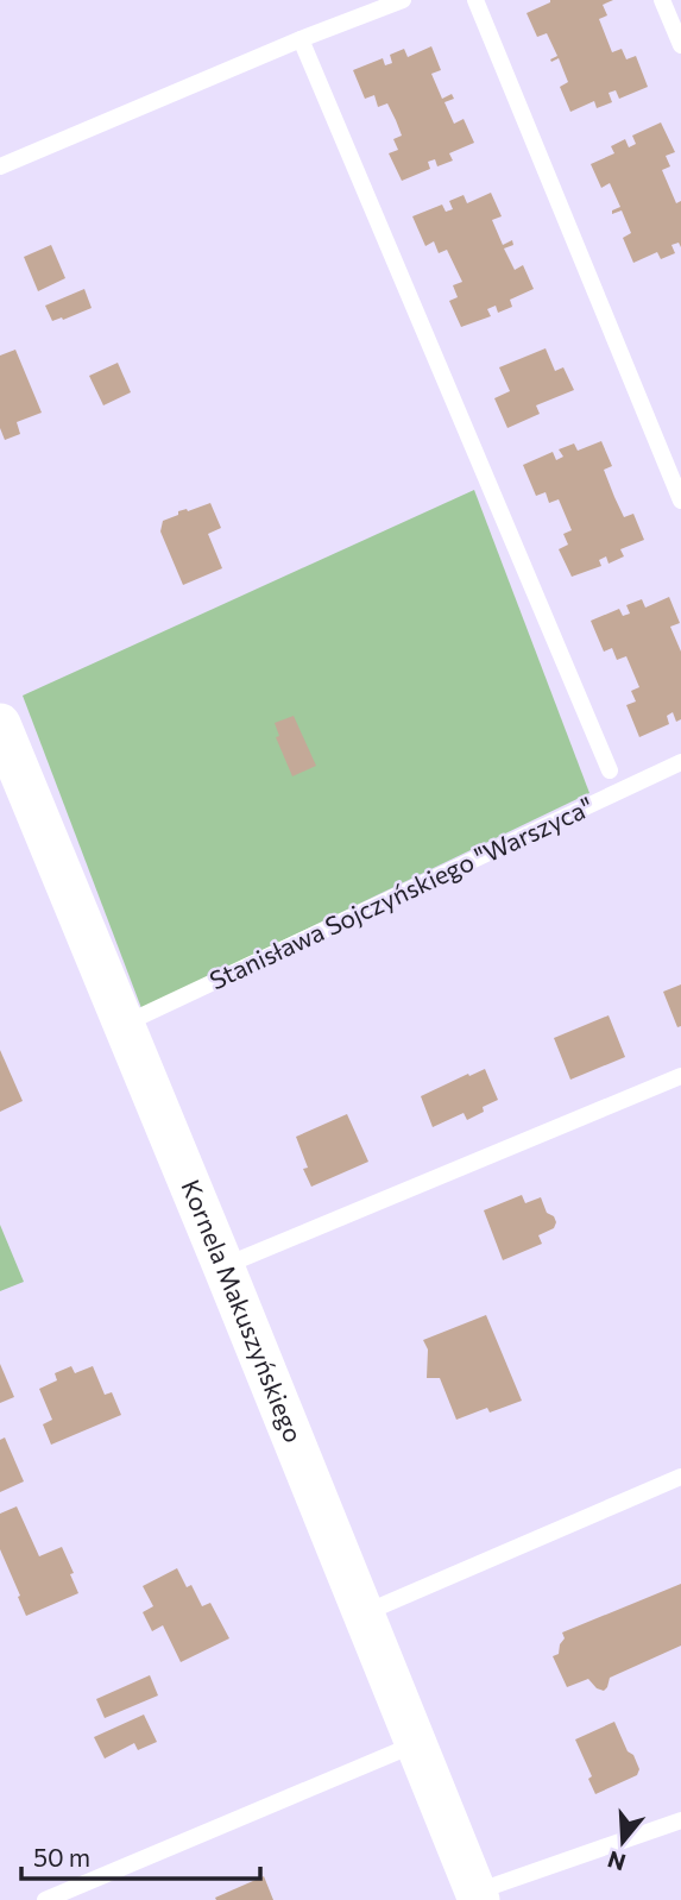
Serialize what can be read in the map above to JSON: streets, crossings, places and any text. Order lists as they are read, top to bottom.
{
  "streets": {
    "street": ["Kornela Makuszyńskiego"],
    "lane": ["Stanisława Sojczyńskiego \"Warszyca\""]
  },
  "crossings": [
    ["Stanisława Sojczyńskiego \"Warszyca\"", "Kornela Makuszyńskiego"]
  ],
  "scale_bar": "50 m",
  "north": "bottom"
}
